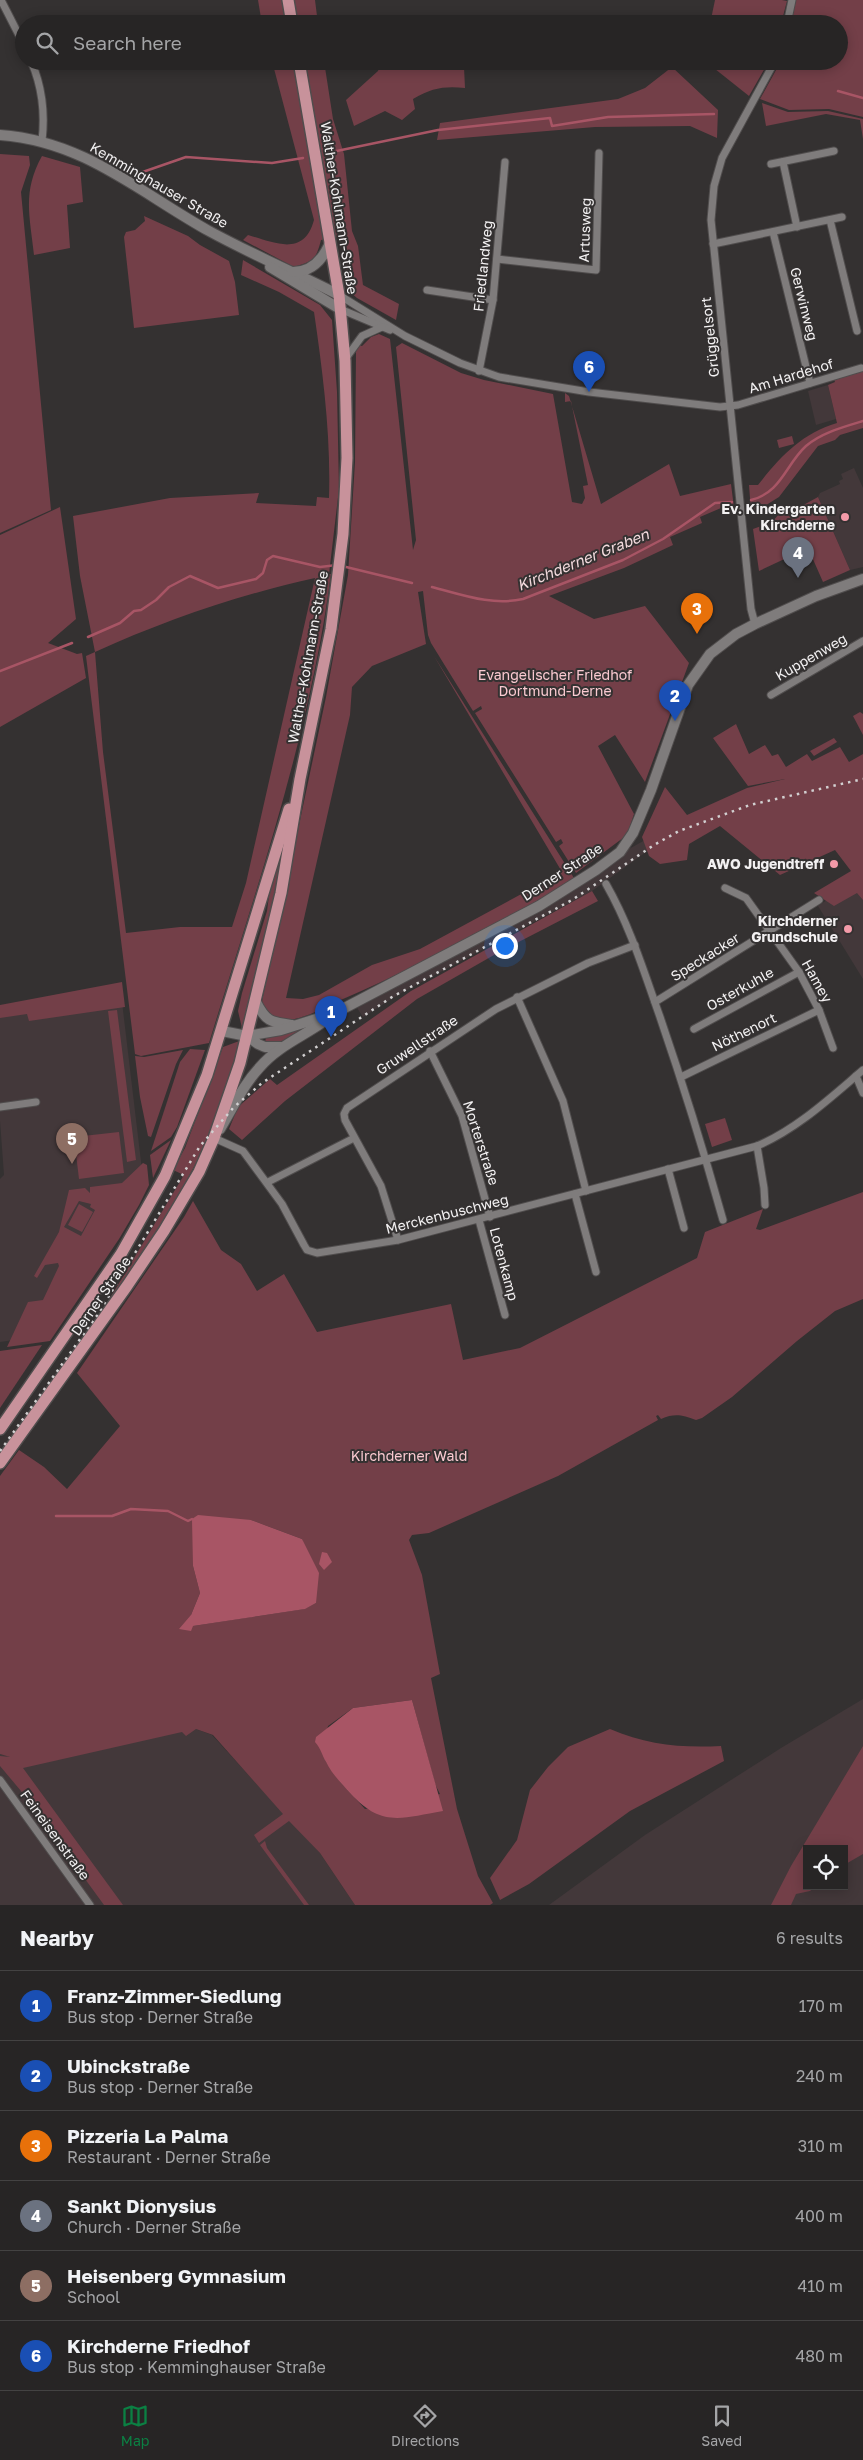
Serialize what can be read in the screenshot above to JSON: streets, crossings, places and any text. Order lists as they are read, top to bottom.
{
  "streets": {
    "main road": ["Kemminghauser Straße", "Walther-Kohlmann-Straße", "Derner Straße"],
    "street": [
      "Artusweg",
      "Friedlandweg",
      "Gerwinweg",
      "Grüggelsort",
      "Am Hardehof",
      "Kuppenweg",
      "Speckacker",
      "Hamey",
      "Osterkuhle",
      "Nöthenort",
      "Gruwellstraße",
      "Morterstraße",
      "Merckenbuschweg",
      "Lotenkamp",
      "Feineisenstraße"
    ]
  },
  "crossings": [
    ["Kemminghauser Straße", "Walther-Kohlmann-Straße"],
    ["Kemminghauser Straße", "Friedlandweg"],
    ["Kemminghauser Straße", "Grüggelsort"],
    ["Kemminghauser Straße", "Am Hardehof"],
    ["Walther-Kohlmann-Straße", "Derner Straße"],
    ["Artusweg", "Friedlandweg"],
    ["Gerwinweg", "Am Hardehof"],
    ["Grüggelsort", "Am Hardehof"],
    ["Grüggelsort", "Derner Straße"],
    ["Derner Straße", "Merckenbuschweg"],
    ["Speckacker", "Hamey"],
    ["Hamey", "Osterkuhle"],
    ["Hamey", "Nöthenort"],
    ["Gruwellstraße", "Morterstraße"],
    ["Gruwellstraße", "Merckenbuschweg"],
    ["Morterstraße", "Merckenbuschweg"],
    ["Merckenbuschweg", "Lotenkamp"]
  ],
  "water": ["Kirchderner Graben"],
  "parks": ["Evangelischer Friedhof Dortmund-Derne", "Kirchderner Wald"],
  "places": ["Ev. Kindergarten Kirchderne", "AWO Jugendtreff", "Kirchderner Grundschule"],
  "page": {
    "search": "Search here",
    "pins": [
      "6",
      "4",
      "3",
      "2",
      "1",
      "5"
    ],
    "heading": ["Nearby", "6 results"],
    "list": [
      {
        "mark": "1",
        "name": "Franz-Zimmer-Siedlung",
        "note": "Bus stop · Derner Straße",
        "value": "170 m"
      },
      {
        "mark": "2",
        "name": "Ubinckstraße",
        "note": "Bus stop · Derner Straße",
        "value": "240 m"
      },
      {
        "mark": "3",
        "name": "Pizzeria La Palma",
        "note": "Restaurant · Derner Straße",
        "value": "310 m"
      },
      {
        "mark": "4",
        "name": "Sankt Dionysius",
        "note": "Church · Derner Straße",
        "value": "400 m"
      },
      {
        "mark": "5",
        "name": "Heisenberg Gymnasium",
        "note": "School",
        "value": "410 m"
      },
      {
        "mark": "6",
        "name": "Kirchderne Friedhof",
        "note": "Bus stop · Kemminghauser Straße",
        "value": "480 m"
      }
    ],
    "nav": ["Map", "Directions", "Saved"]
  }
}
